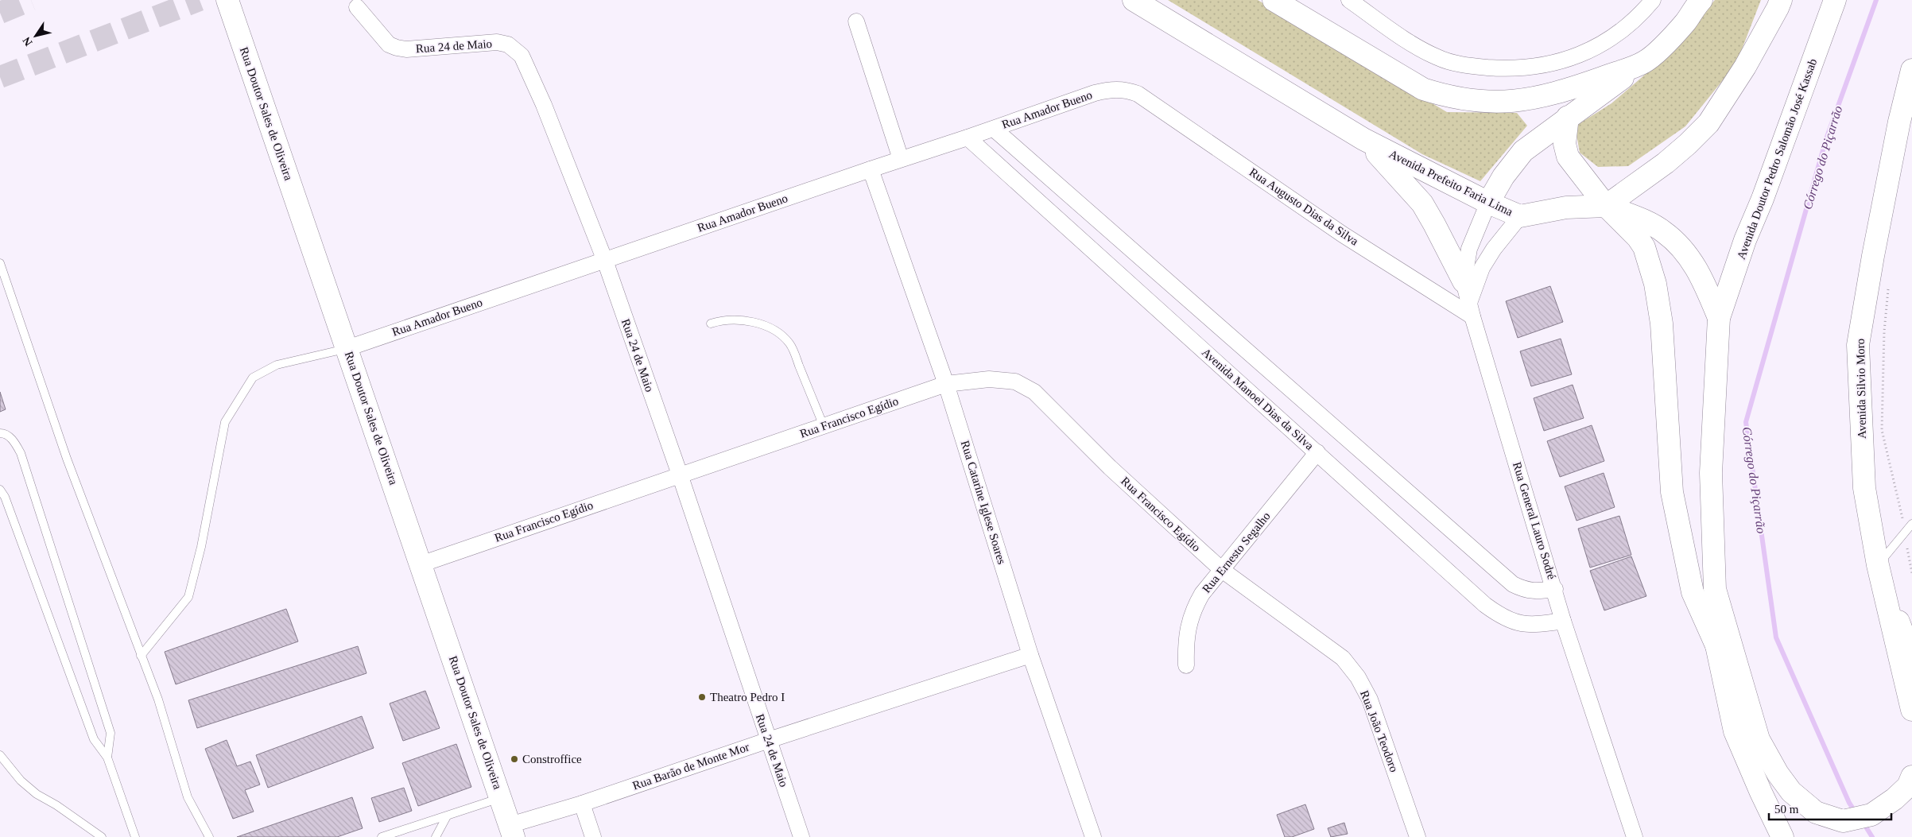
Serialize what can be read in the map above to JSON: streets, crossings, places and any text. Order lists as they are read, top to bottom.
{
  "streets": {
    "main road": [
      "Rua Doutor Sales de Oliveira",
      "Avenida Doutor Pedro Salomão José Kassab",
      "Avenida Prefeito Faria Lima",
      "Avenida Silvio Moro"
    ],
    "street": [
      "Rua 24 de Maio",
      "Rua Amador Bueno",
      "Rua Augusto Dias da Silva",
      "Avenida Manoel Dias da Silva",
      "Rua Francisco Egídio",
      "Rua Catarine Iglese Soares",
      "Rua General Lauro Sodré",
      "Rua Ernesto Segalho",
      "Rua João Teodoro",
      "Rua Barão de Monte Mor"
    ]
  },
  "crossings": [
    ["Rua 24 de Maio", "Rua Amador Bueno"],
    ["Rua 24 de Maio", "Rua Francisco Egídio"],
    ["Rua 24 de Maio", "Rua Barão de Monte Mor"],
    ["Rua Amador Bueno", "Rua Doutor Sales de Oliveira"],
    ["Rua Amador Bueno", "Rua Augusto Dias da Silva"],
    ["Rua Amador Bueno", "Avenida Manoel Dias da Silva"],
    ["Rua Amador Bueno", "Rua Catarine Iglese Soares"],
    ["Rua Doutor Sales de Oliveira", "Rua Francisco Egídio"],
    ["Rua Doutor Sales de Oliveira", "Rua Barão de Monte Mor"],
    ["Avenida Doutor Pedro Salomão José Kassab", "Avenida Prefeito Faria Lima"],
    ["Avenida Prefeito Faria Lima", "Rua General Lauro Sodré"],
    ["Rua Augusto Dias da Silva", "Rua General Lauro Sodré"],
    ["Avenida Manoel Dias da Silva", "Rua General Lauro Sodré"],
    ["Avenida Manoel Dias da Silva", "Rua Ernesto Segalho"],
    ["Rua Francisco Egídio", "Rua Catarine Iglese Soares"],
    ["Rua Francisco Egídio", "Rua Ernesto Segalho"],
    ["Rua Francisco Egídio", "Rua João Teodoro"],
    ["Rua Catarine Iglese Soares", "Rua Barão de Monte Mor"],
    ["Rua Ernesto Segalho", "Rua João Teodoro"]
  ],
  "water": ["Córrego do Piçarrão"],
  "places": ["Theatro Pedro I", "Constroffice"],
  "scale_bar": "50 m",
  "north": "bottom left"
}
